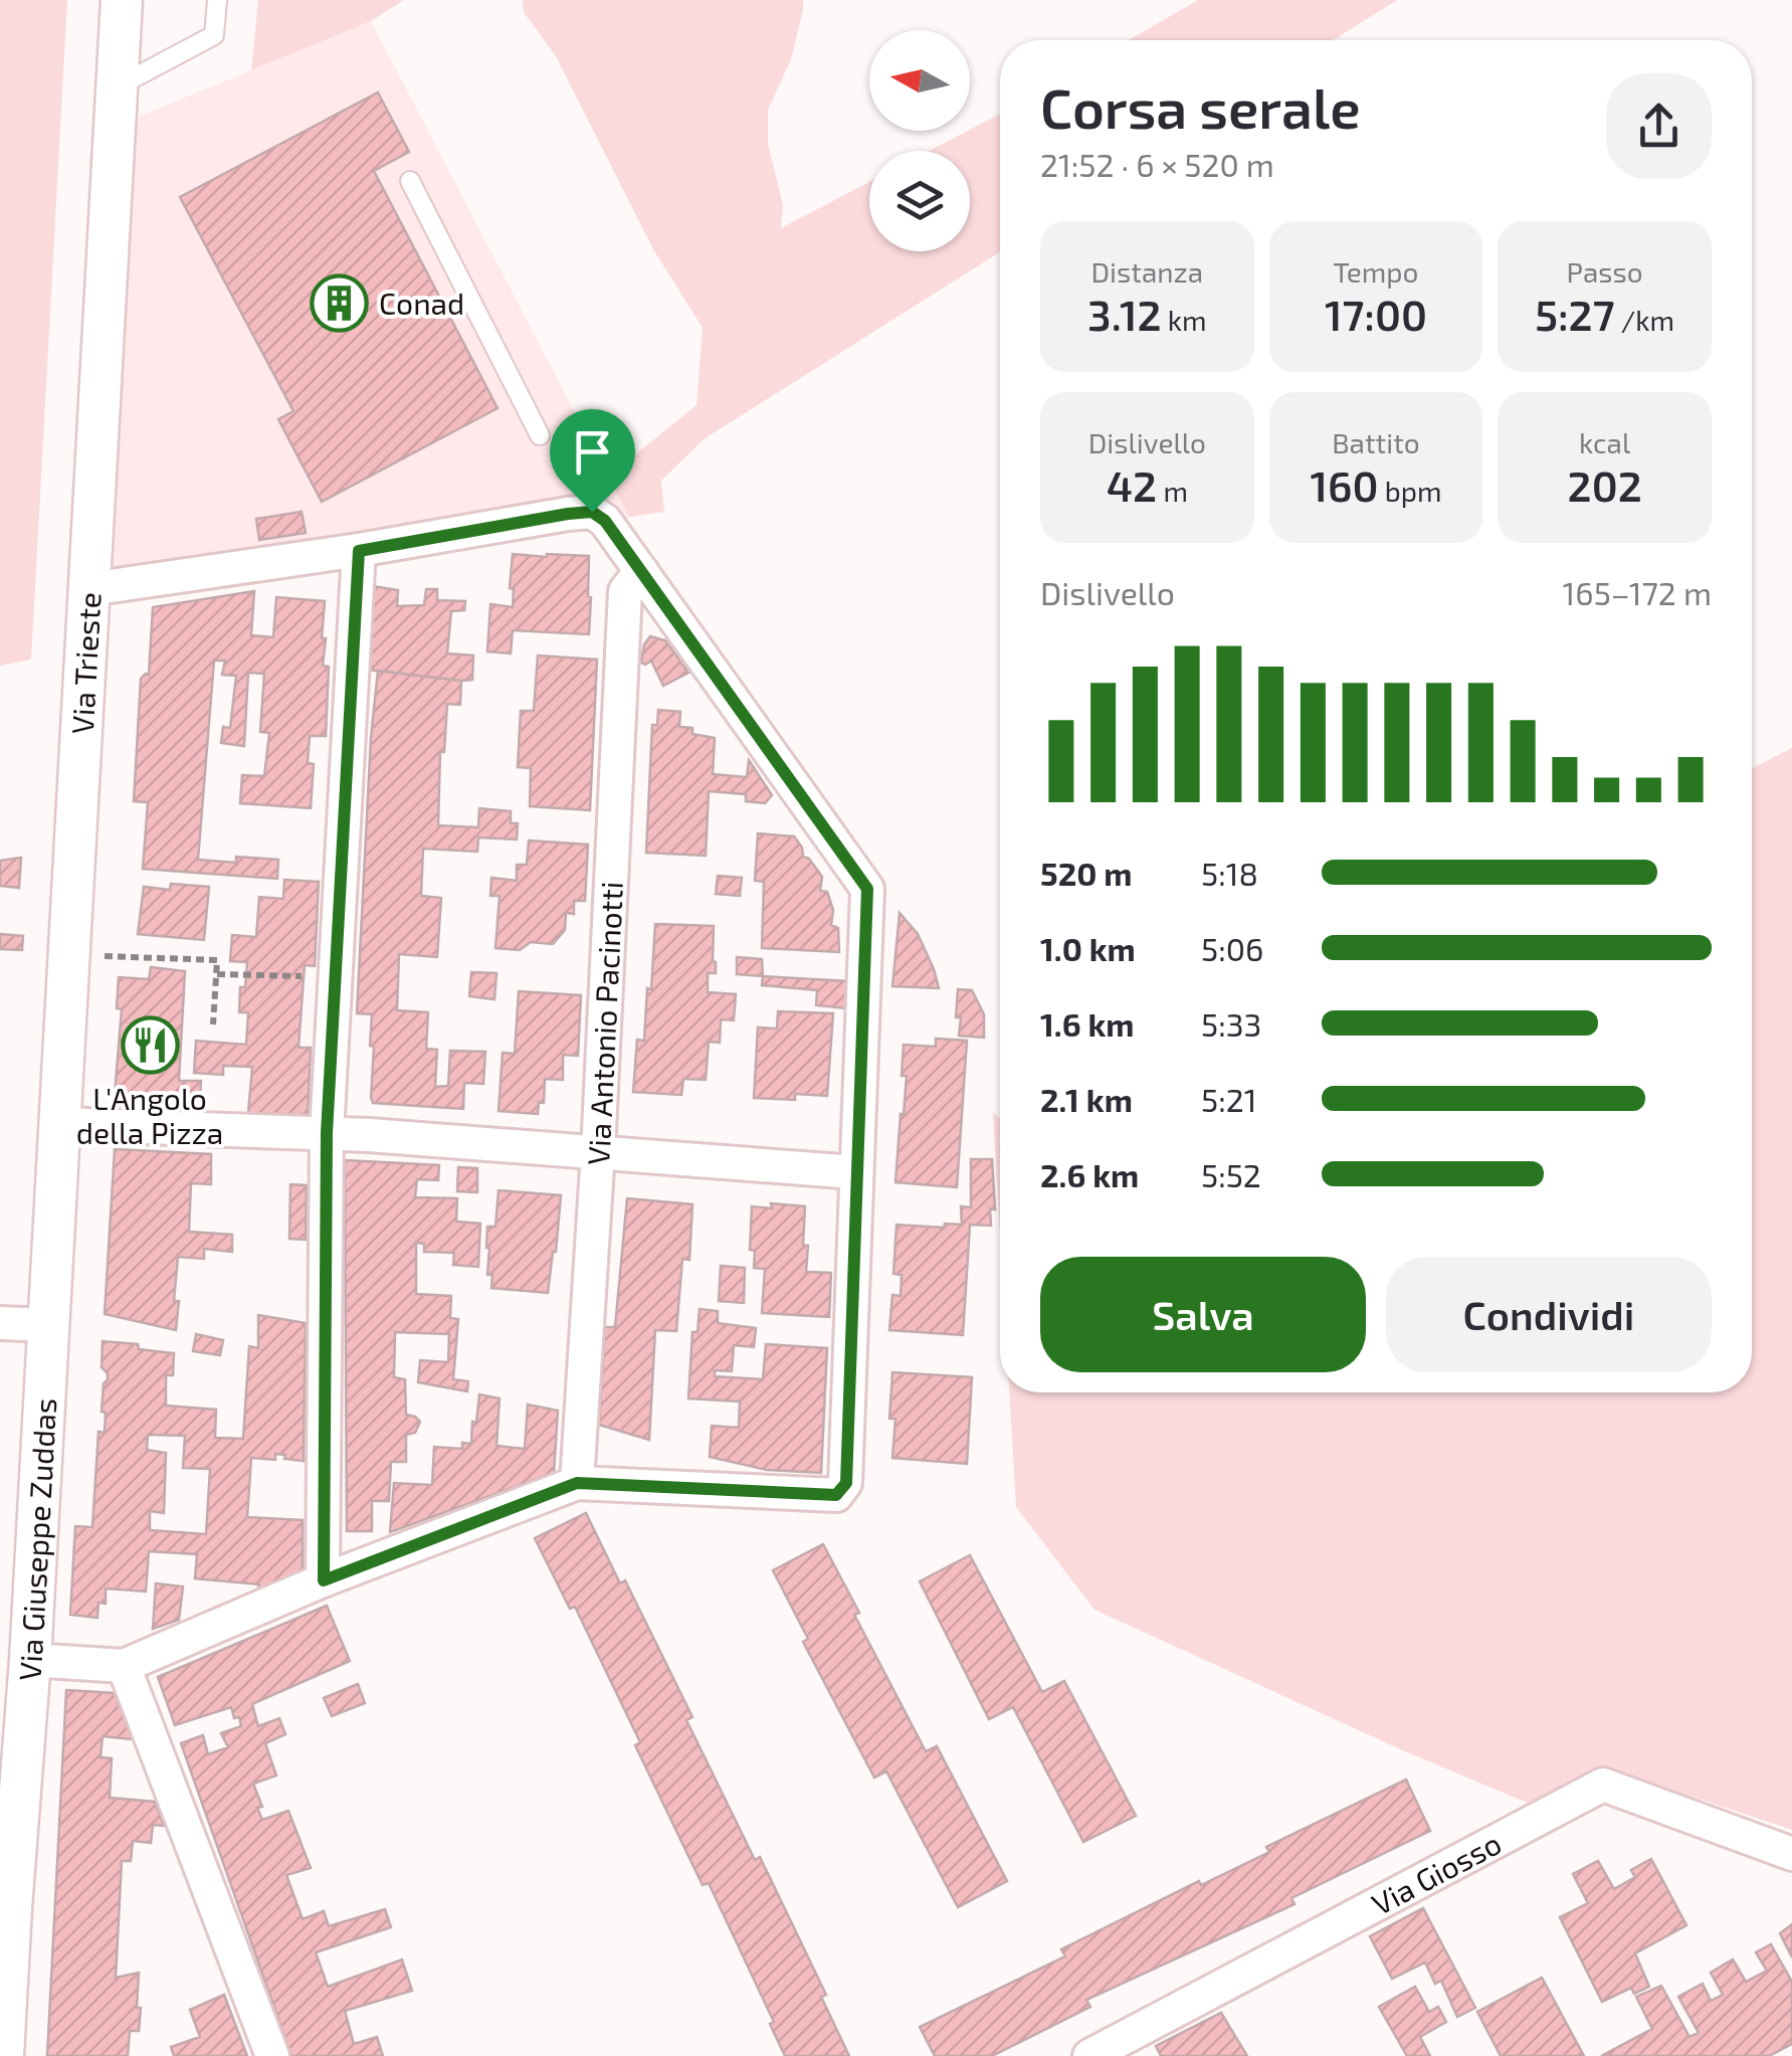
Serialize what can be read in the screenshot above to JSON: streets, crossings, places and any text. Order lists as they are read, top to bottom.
{
  "streets": {
    "street": [
      "Via Trieste",
      "Via Antonio Pacinotti",
      "Via Giuseppe Zuddas",
      "Via Giosso"
    ]
  },
  "crossings": [
    ["Via Trieste", "Via Giuseppe Zuddas"]
  ],
  "places": {
    "building": ["Conad"],
    "restaurant": ["L'Angolo della Pizza"]
  },
  "north": "left",
  "page": {
    "heading": ["Corsa serale", "21:52 · 6 × 520 m"],
    "stats": [
      ["Distanza", "3.12 km"],
      ["Tempo", "17:00"],
      ["Passo", "5:27 /km"],
      ["Dislivello", "42 m"],
      ["Battito", "160 bpm"],
      ["kcal", "202"]
    ],
    "chart": ["Dislivello", "165–172 m"],
    "list": [
      {
        "name": "520 m",
        "note": "5:18"
      },
      {
        "name": "1.0 km",
        "note": "5:06"
      },
      {
        "name": "1.6 km",
        "note": "5:33"
      },
      {
        "name": "2.1 km",
        "note": "5:21"
      },
      {
        "name": "2.6 km",
        "note": "5:52"
      }
    ],
    "buttons": ["Salva", "Condividi"]
  }
}
